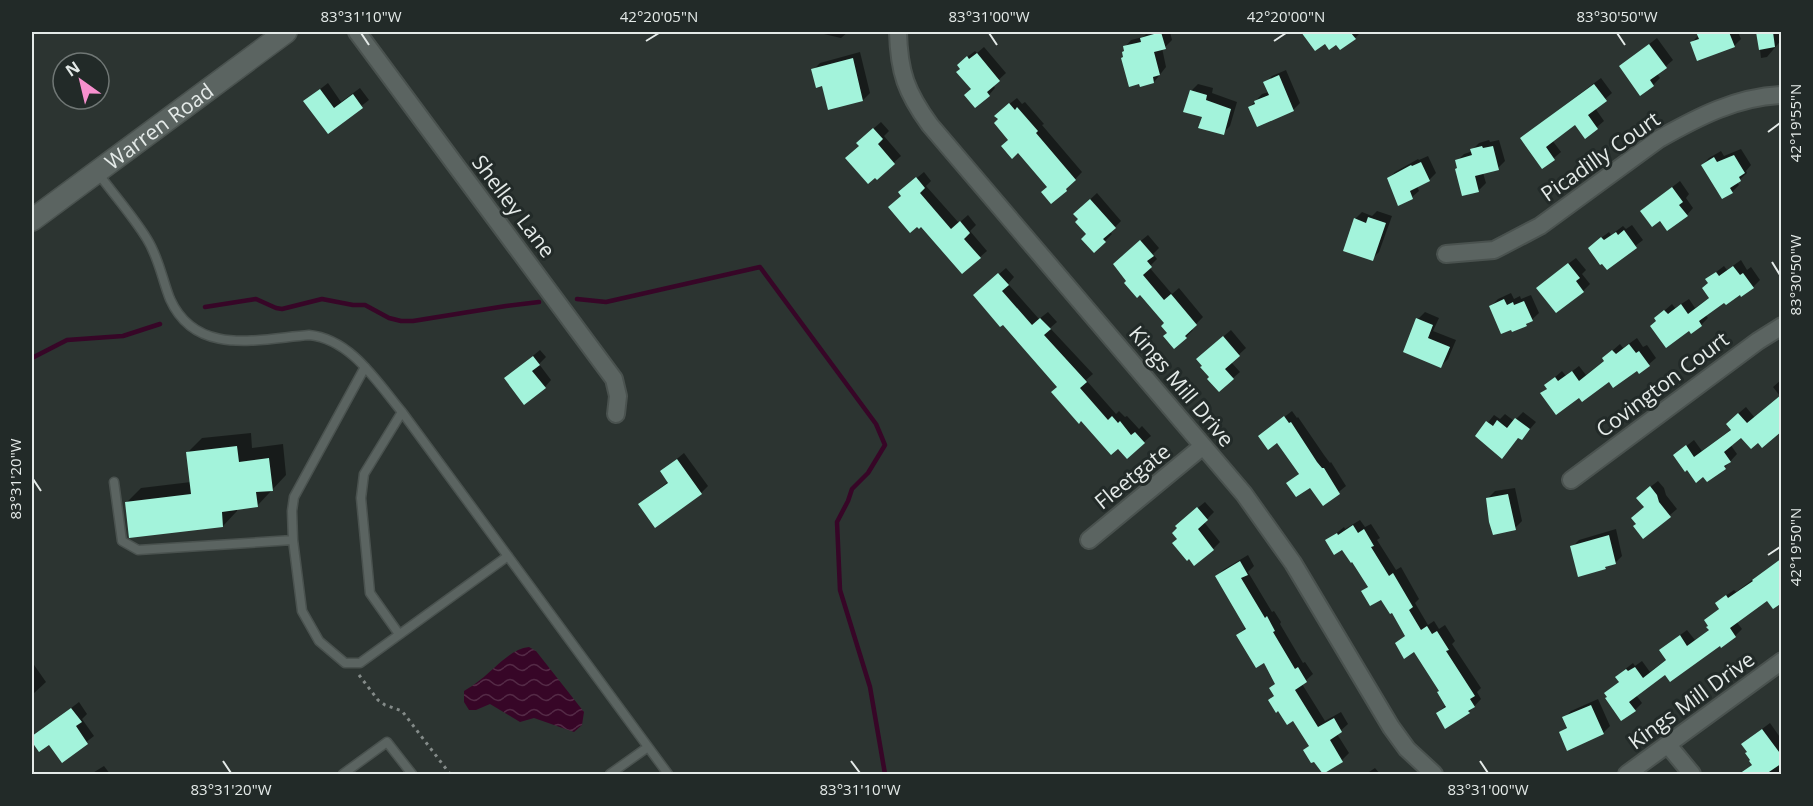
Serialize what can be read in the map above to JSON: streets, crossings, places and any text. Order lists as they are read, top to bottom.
{
  "streets": {
    "street": [
      "Warren Road",
      "Picadilly Court",
      "Shelley Lane",
      "Covington Court",
      "Kings Mill Drive",
      "Fleetgate"
    ]
  },
  "crossings": [
    ["Kings Mill Drive", "Fleetgate"]
  ],
  "north": "top left",
  "coordinates": [
    "83°31'10\"W",
    "42°20'05\"N",
    "83°31'00\"W",
    "42°20'00\"N",
    "83°30'50\"W",
    "42°19'55\"N",
    "83°31'20\"W",
    "42°19'50\"N"
  ]
}
